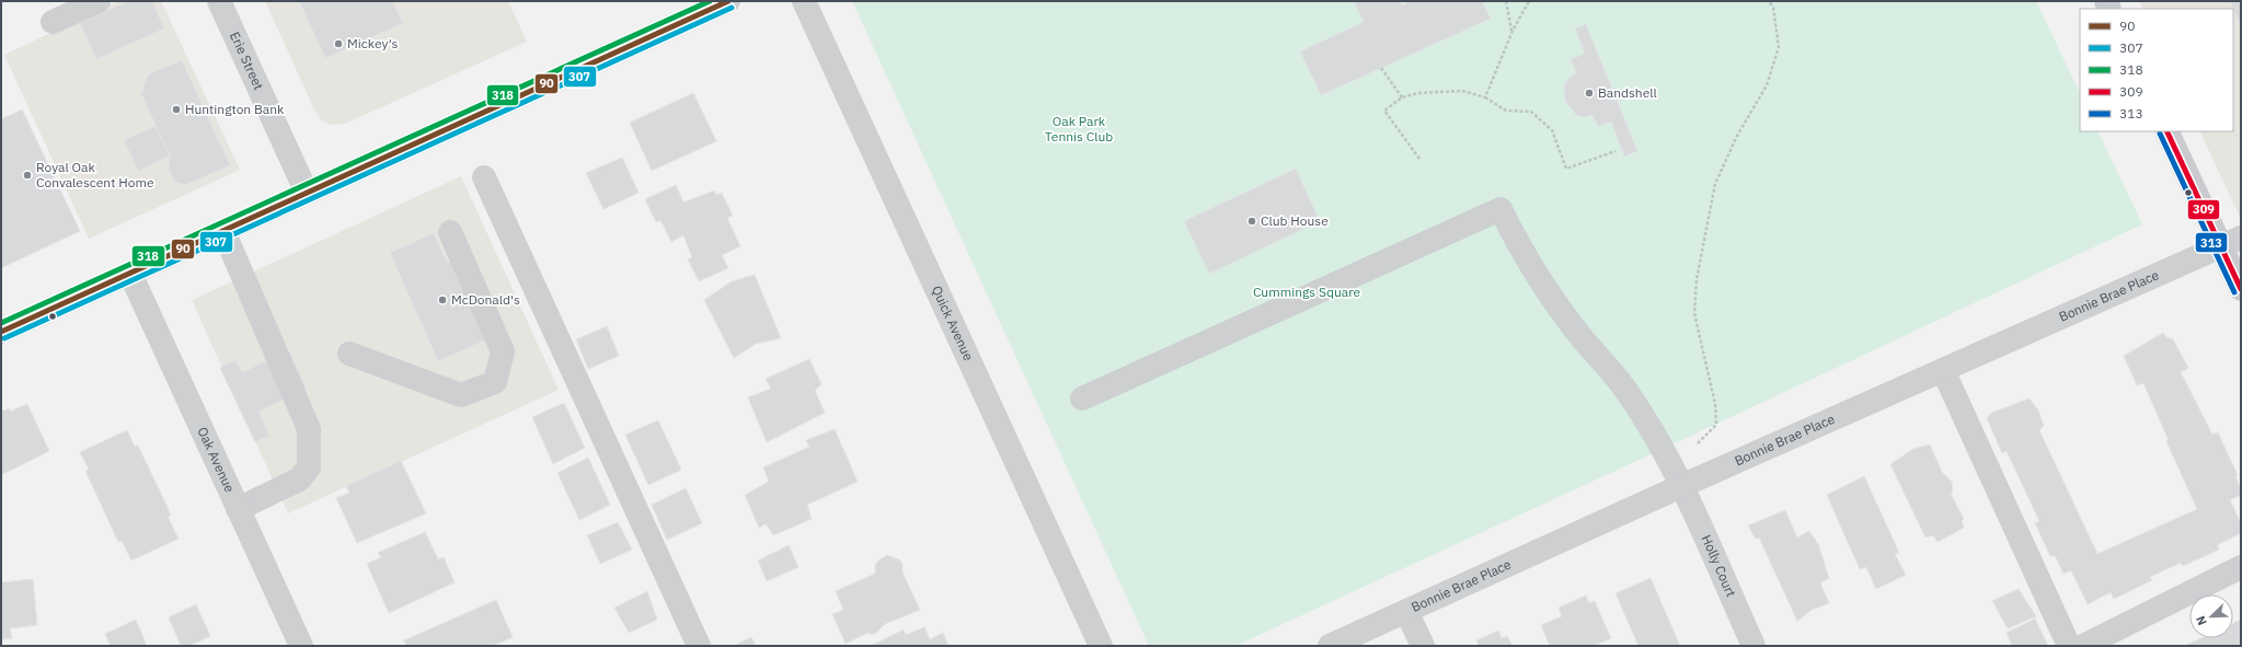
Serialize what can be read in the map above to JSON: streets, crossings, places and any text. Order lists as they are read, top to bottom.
{
  "streets": {
    "street": [
      "Erie Street",
      "Bonnie Brae Place",
      "Quick Avenue",
      "Oak Avenue",
      "Holly Court"
    ]
  },
  "crossings": [
    ["Bonnie Brae Place", "Holly Court"]
  ],
  "parks": ["Oak Park Tennis Club", "Cummings Square"],
  "places": [
    "Mickey's",
    "Bandshell",
    "Huntington Bank",
    "Royal Oak Convalescent Home",
    "Club House",
    "McDonald's"
  ],
  "lines": [
    "transit line 90",
    "transit line 318",
    "transit line 307",
    "transit line 309",
    "transit line 313"
  ],
  "legend": [
    "90",
    "307",
    "318",
    "309",
    "313"
  ],
  "north": "bottom left"
}
